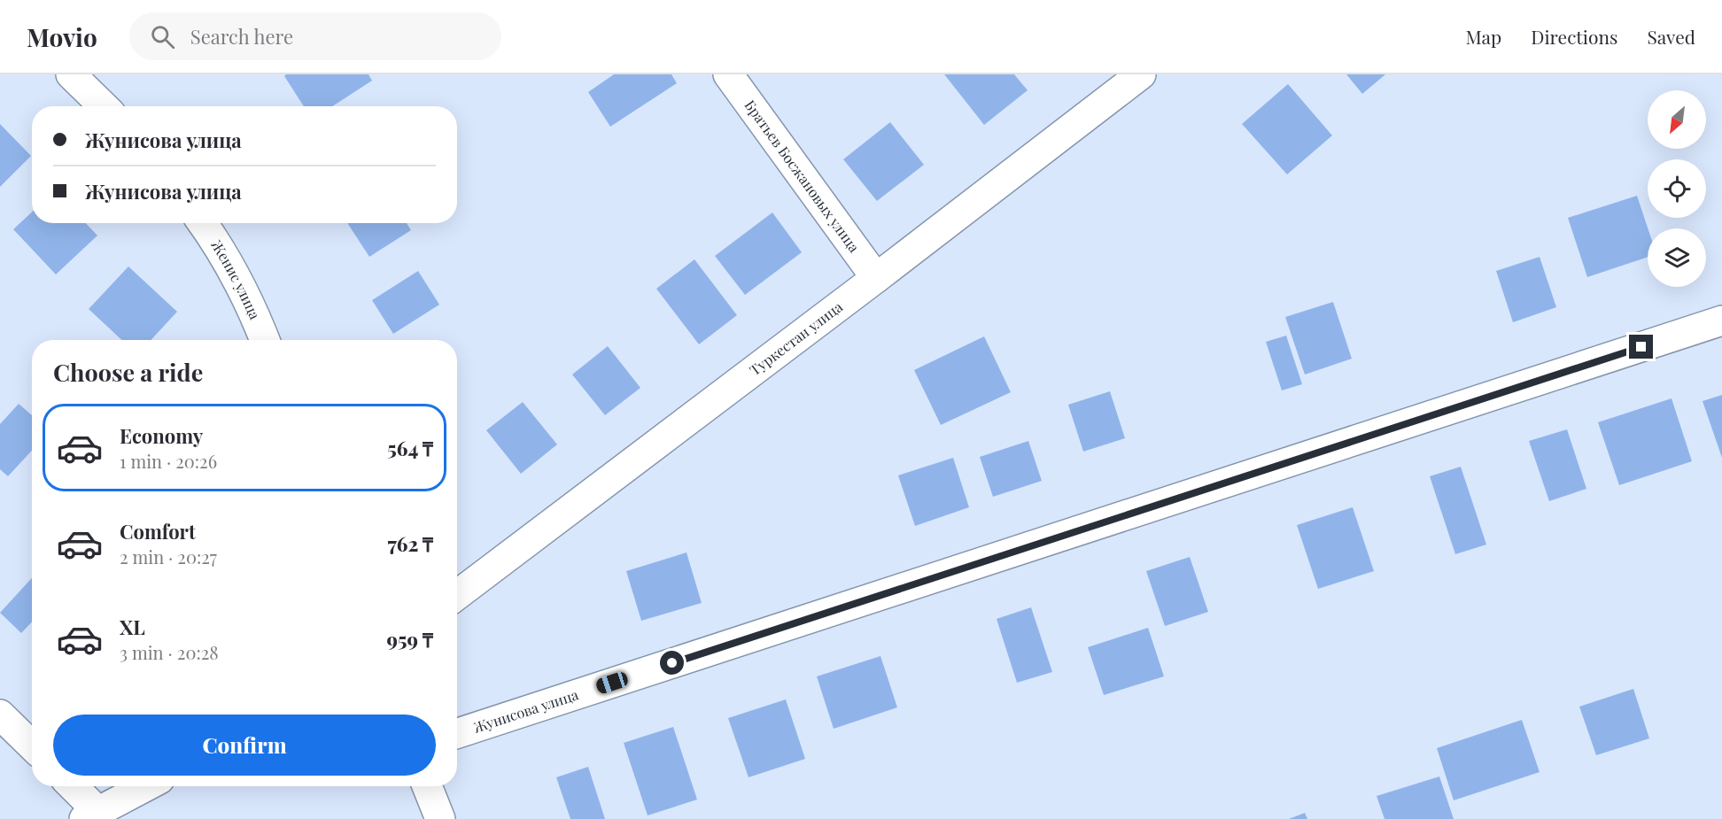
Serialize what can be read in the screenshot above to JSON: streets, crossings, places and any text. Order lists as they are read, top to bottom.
{
  "streets": {
    "street": [
      "Братьев Босжановых улица",
      "Женис улица",
      "Туркестан улица",
      "Жунисова улица"
    ]
  },
  "crossings": [
    ["Братьев Босжановых улица", "Туркестан улица"]
  ],
  "north": "bottom left",
  "page": {
    "header": "Movio",
    "search": "Search here",
    "nav": ["Map", "Directions", "Saved"],
    "banner": ["Жунисова улица", "Жунисова улица"],
    "heading": "Choose a ride",
    "list": [
      {
        "name": "Economy",
        "note": "1 min · 20:26",
        "value": "564 ₸"
      },
      {
        "name": "Comfort",
        "note": "2 min · 20:27",
        "value": "762 ₸"
      },
      {
        "name": "XL",
        "note": "3 min · 20:28",
        "value": "959 ₸"
      }
    ],
    "buttons": "Confirm"
  }
}
